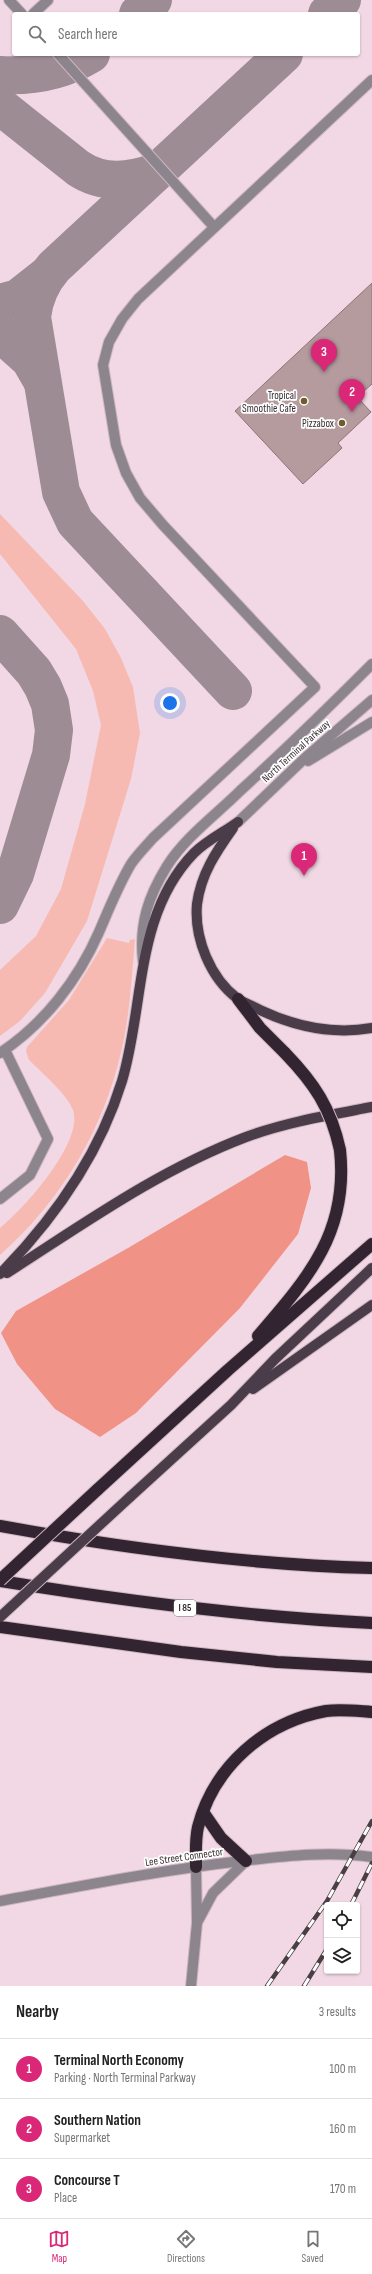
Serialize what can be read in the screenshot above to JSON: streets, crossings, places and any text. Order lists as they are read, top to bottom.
{
  "streets": {
    "highway": ["I 85"],
    "street": ["North Terminal Parkway", "Lee Street Connector"]
  },
  "places": ["Tropical Smoothie Cafe", "Pizzabox"],
  "page": {
    "search": "Search here",
    "pins": ["3", "2", "1"],
    "heading": ["Nearby", "3 results"],
    "list": [
      {
        "mark": "1",
        "name": "Terminal North Economy",
        "note": "Parking · North Terminal Parkway",
        "value": "100 m"
      },
      {
        "mark": "2",
        "name": "Southern Nation",
        "note": "Supermarket",
        "value": "160 m"
      },
      {
        "mark": "3",
        "name": "Concourse T",
        "note": "Place",
        "value": "170 m"
      }
    ],
    "nav": ["Map", "Directions", "Saved"]
  }
}
